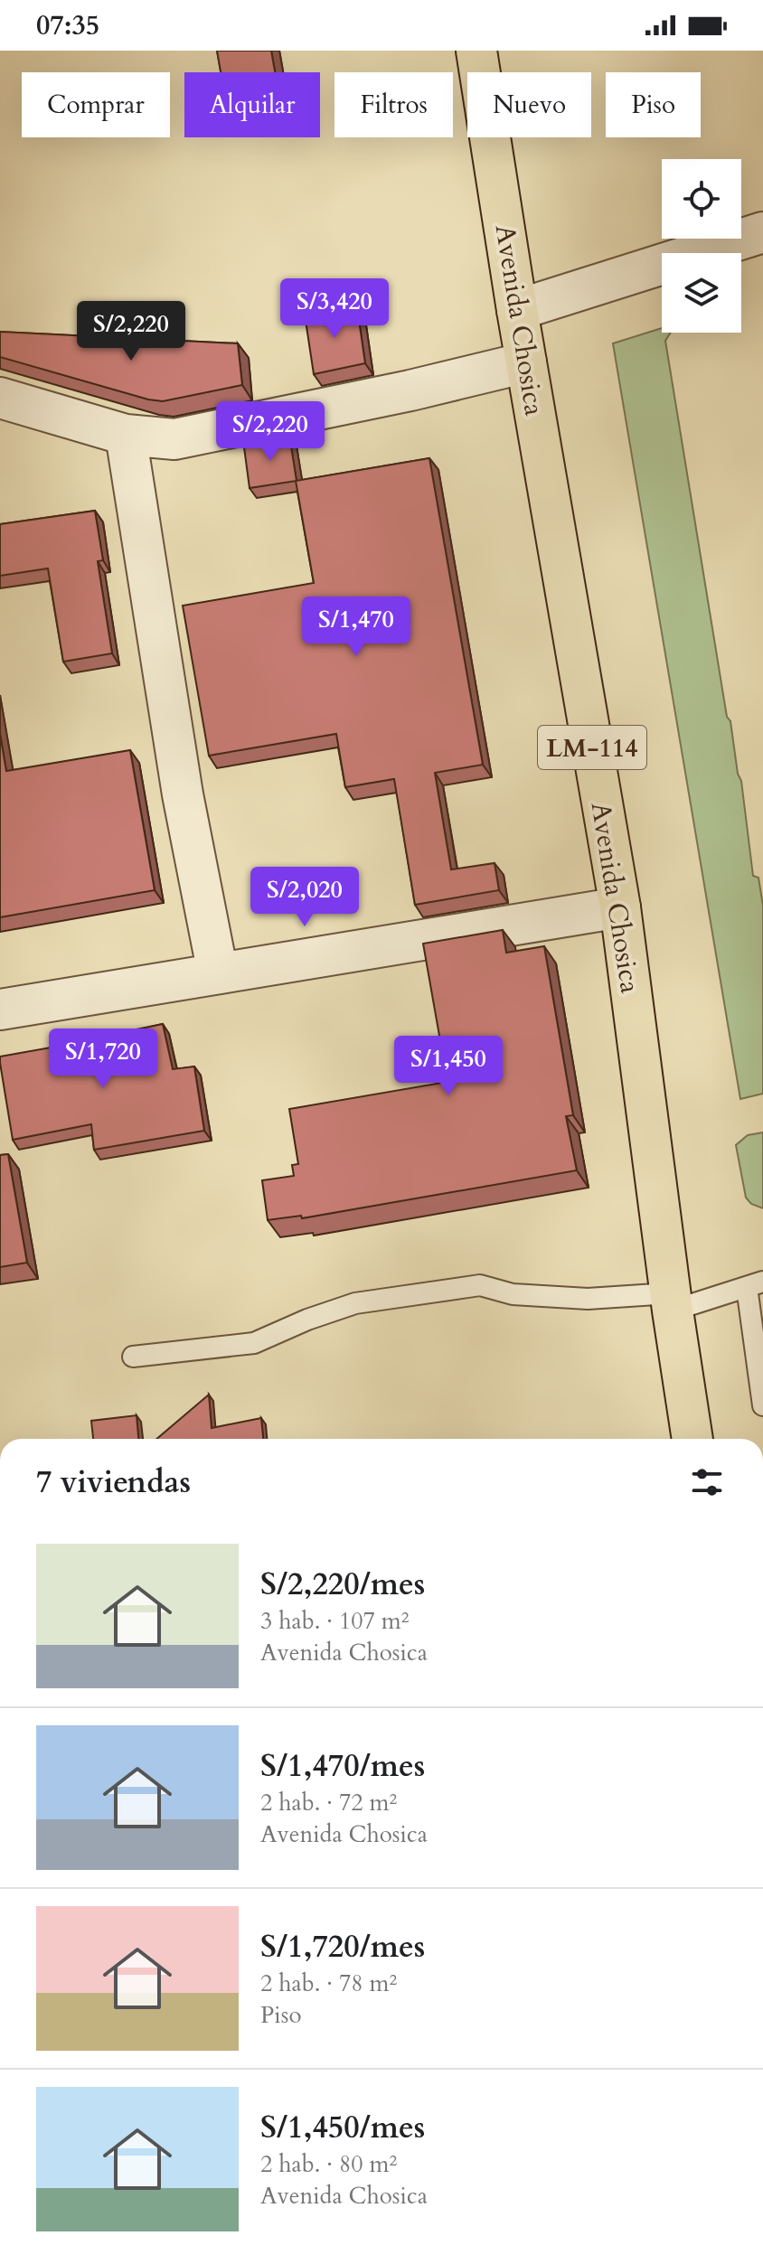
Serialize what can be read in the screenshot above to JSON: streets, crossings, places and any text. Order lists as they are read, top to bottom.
{
  "streets": {
    "main road": ["Avenida Chosica", "LM-114"]
  },
  "page": {
    "status": "07:35",
    "chip": [
      "Comprar",
      "Alquilar",
      "Filtros",
      "Nuevo",
      "Piso"
    ],
    "price": [
      "S/3,420",
      "S/2,220",
      "S/2,220",
      "S/1,470",
      "S/2,020",
      "S/1,720",
      "S/1,450"
    ],
    "heading": "7 viviendas",
    "list": [
      {
        "name": "S/2,220/mes",
        "note": "3 hab. · 107 m² · Avenida Chosica"
      },
      {
        "name": "S/1,470/mes",
        "note": "2 hab. · 72 m² · Avenida Chosica"
      },
      {
        "name": "S/1,720/mes",
        "note": "2 hab. · 78 m² · Piso"
      },
      {
        "name": "S/1,450/mes",
        "note": "2 hab. · 80 m² · Avenida Chosica"
      }
    ]
  }
}
